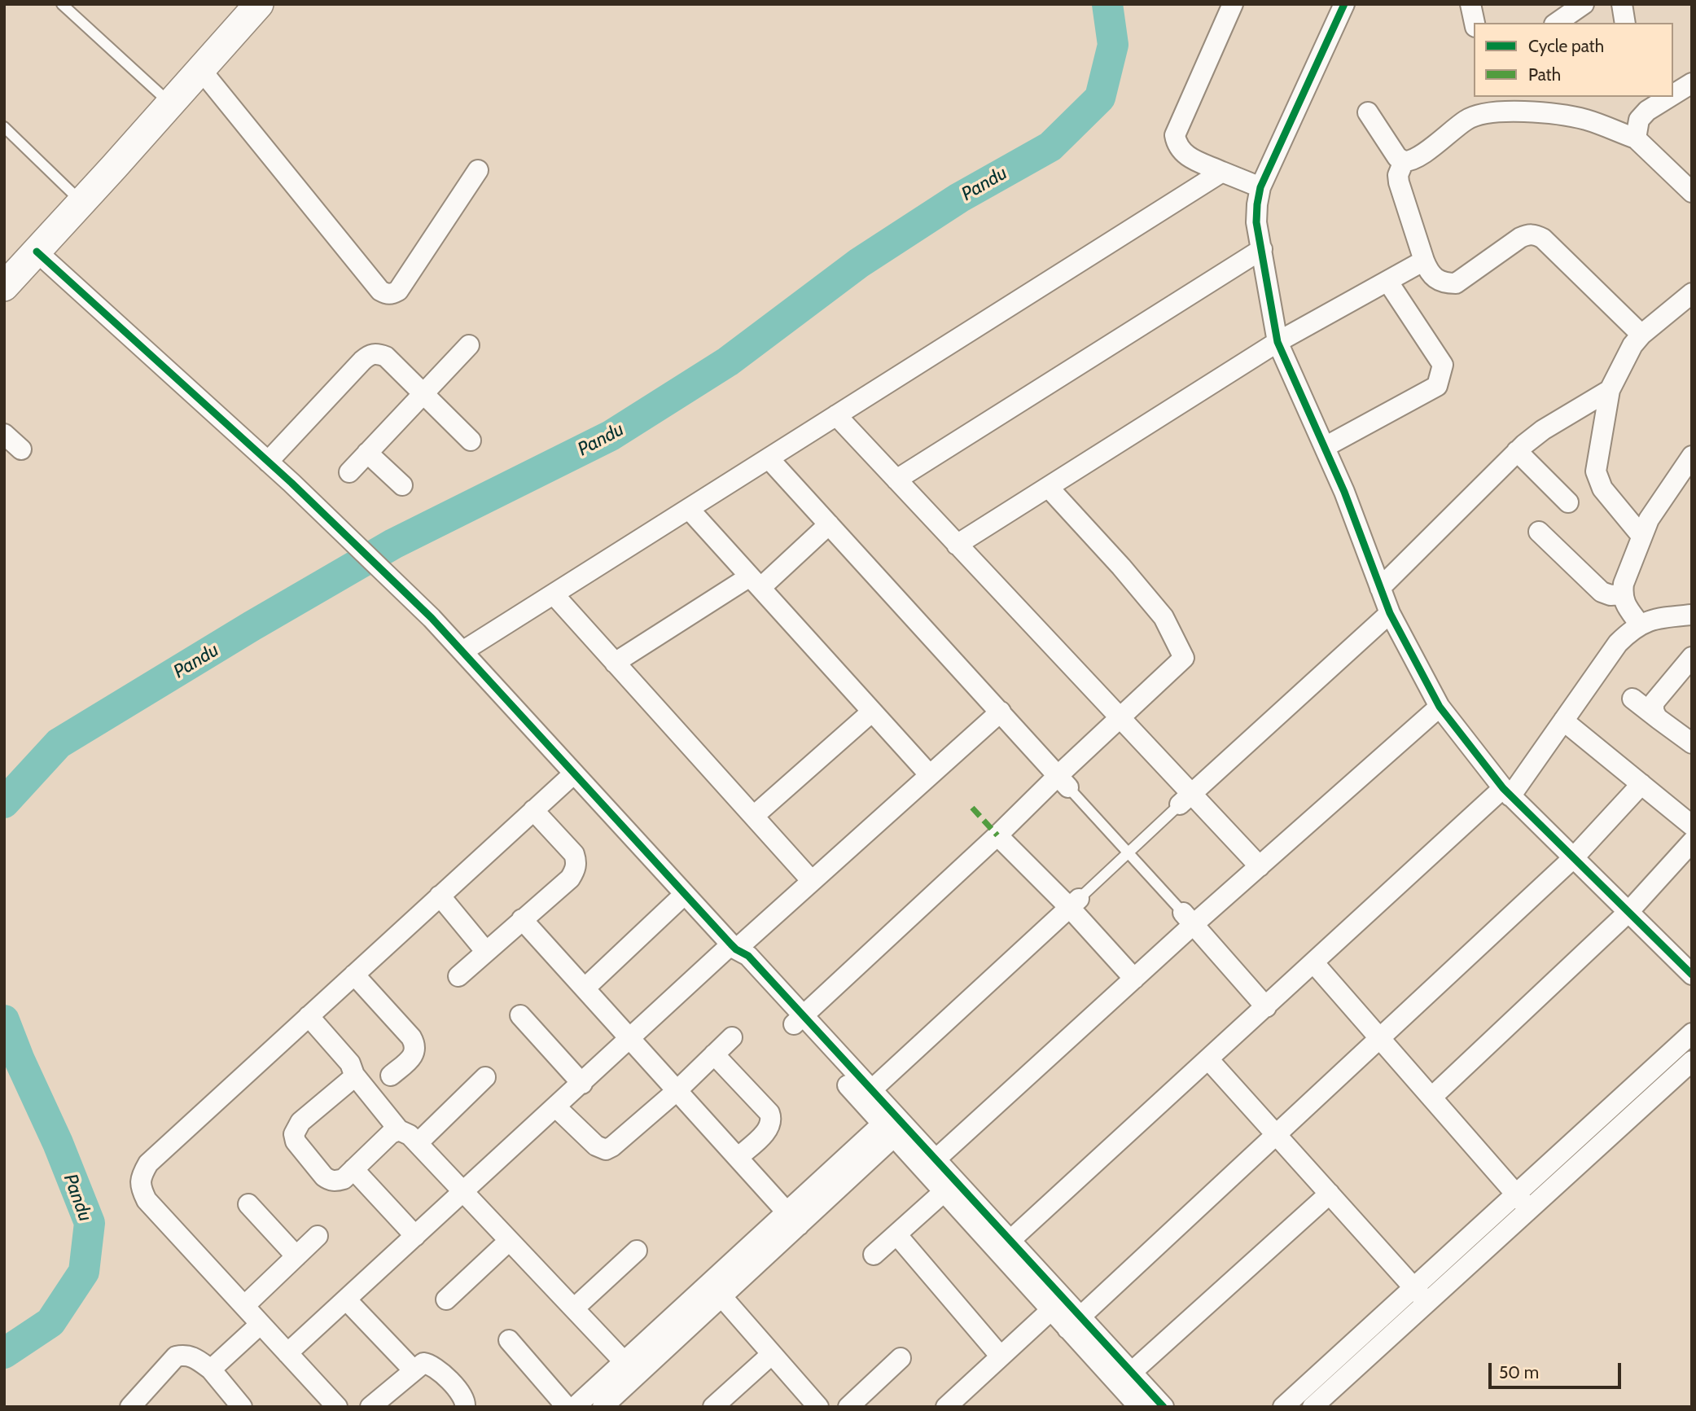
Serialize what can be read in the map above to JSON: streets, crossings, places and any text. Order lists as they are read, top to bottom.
{
  "water": ["Pandu"],
  "legend": ["Cycle path", "Path"],
  "scale_bar": "50 m"
}
